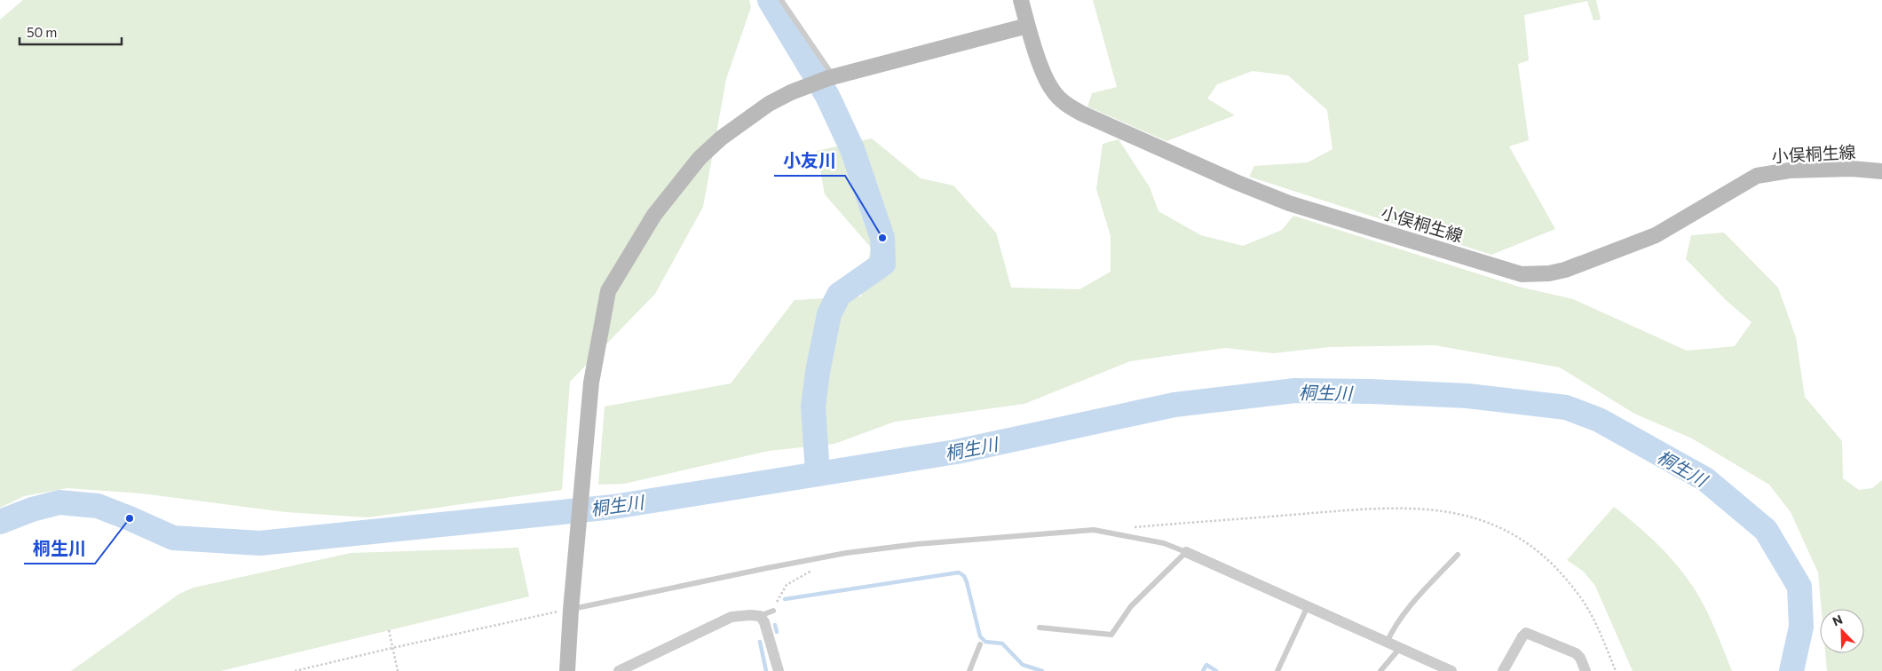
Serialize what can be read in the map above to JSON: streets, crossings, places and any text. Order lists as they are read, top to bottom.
{
  "streets": {
    "main road": ["小俣桐生線"]
  },
  "water": ["桐生川"],
  "places": ["小友川", "桐生川"],
  "scale_bar": "50 m",
  "north": "top left"
}
